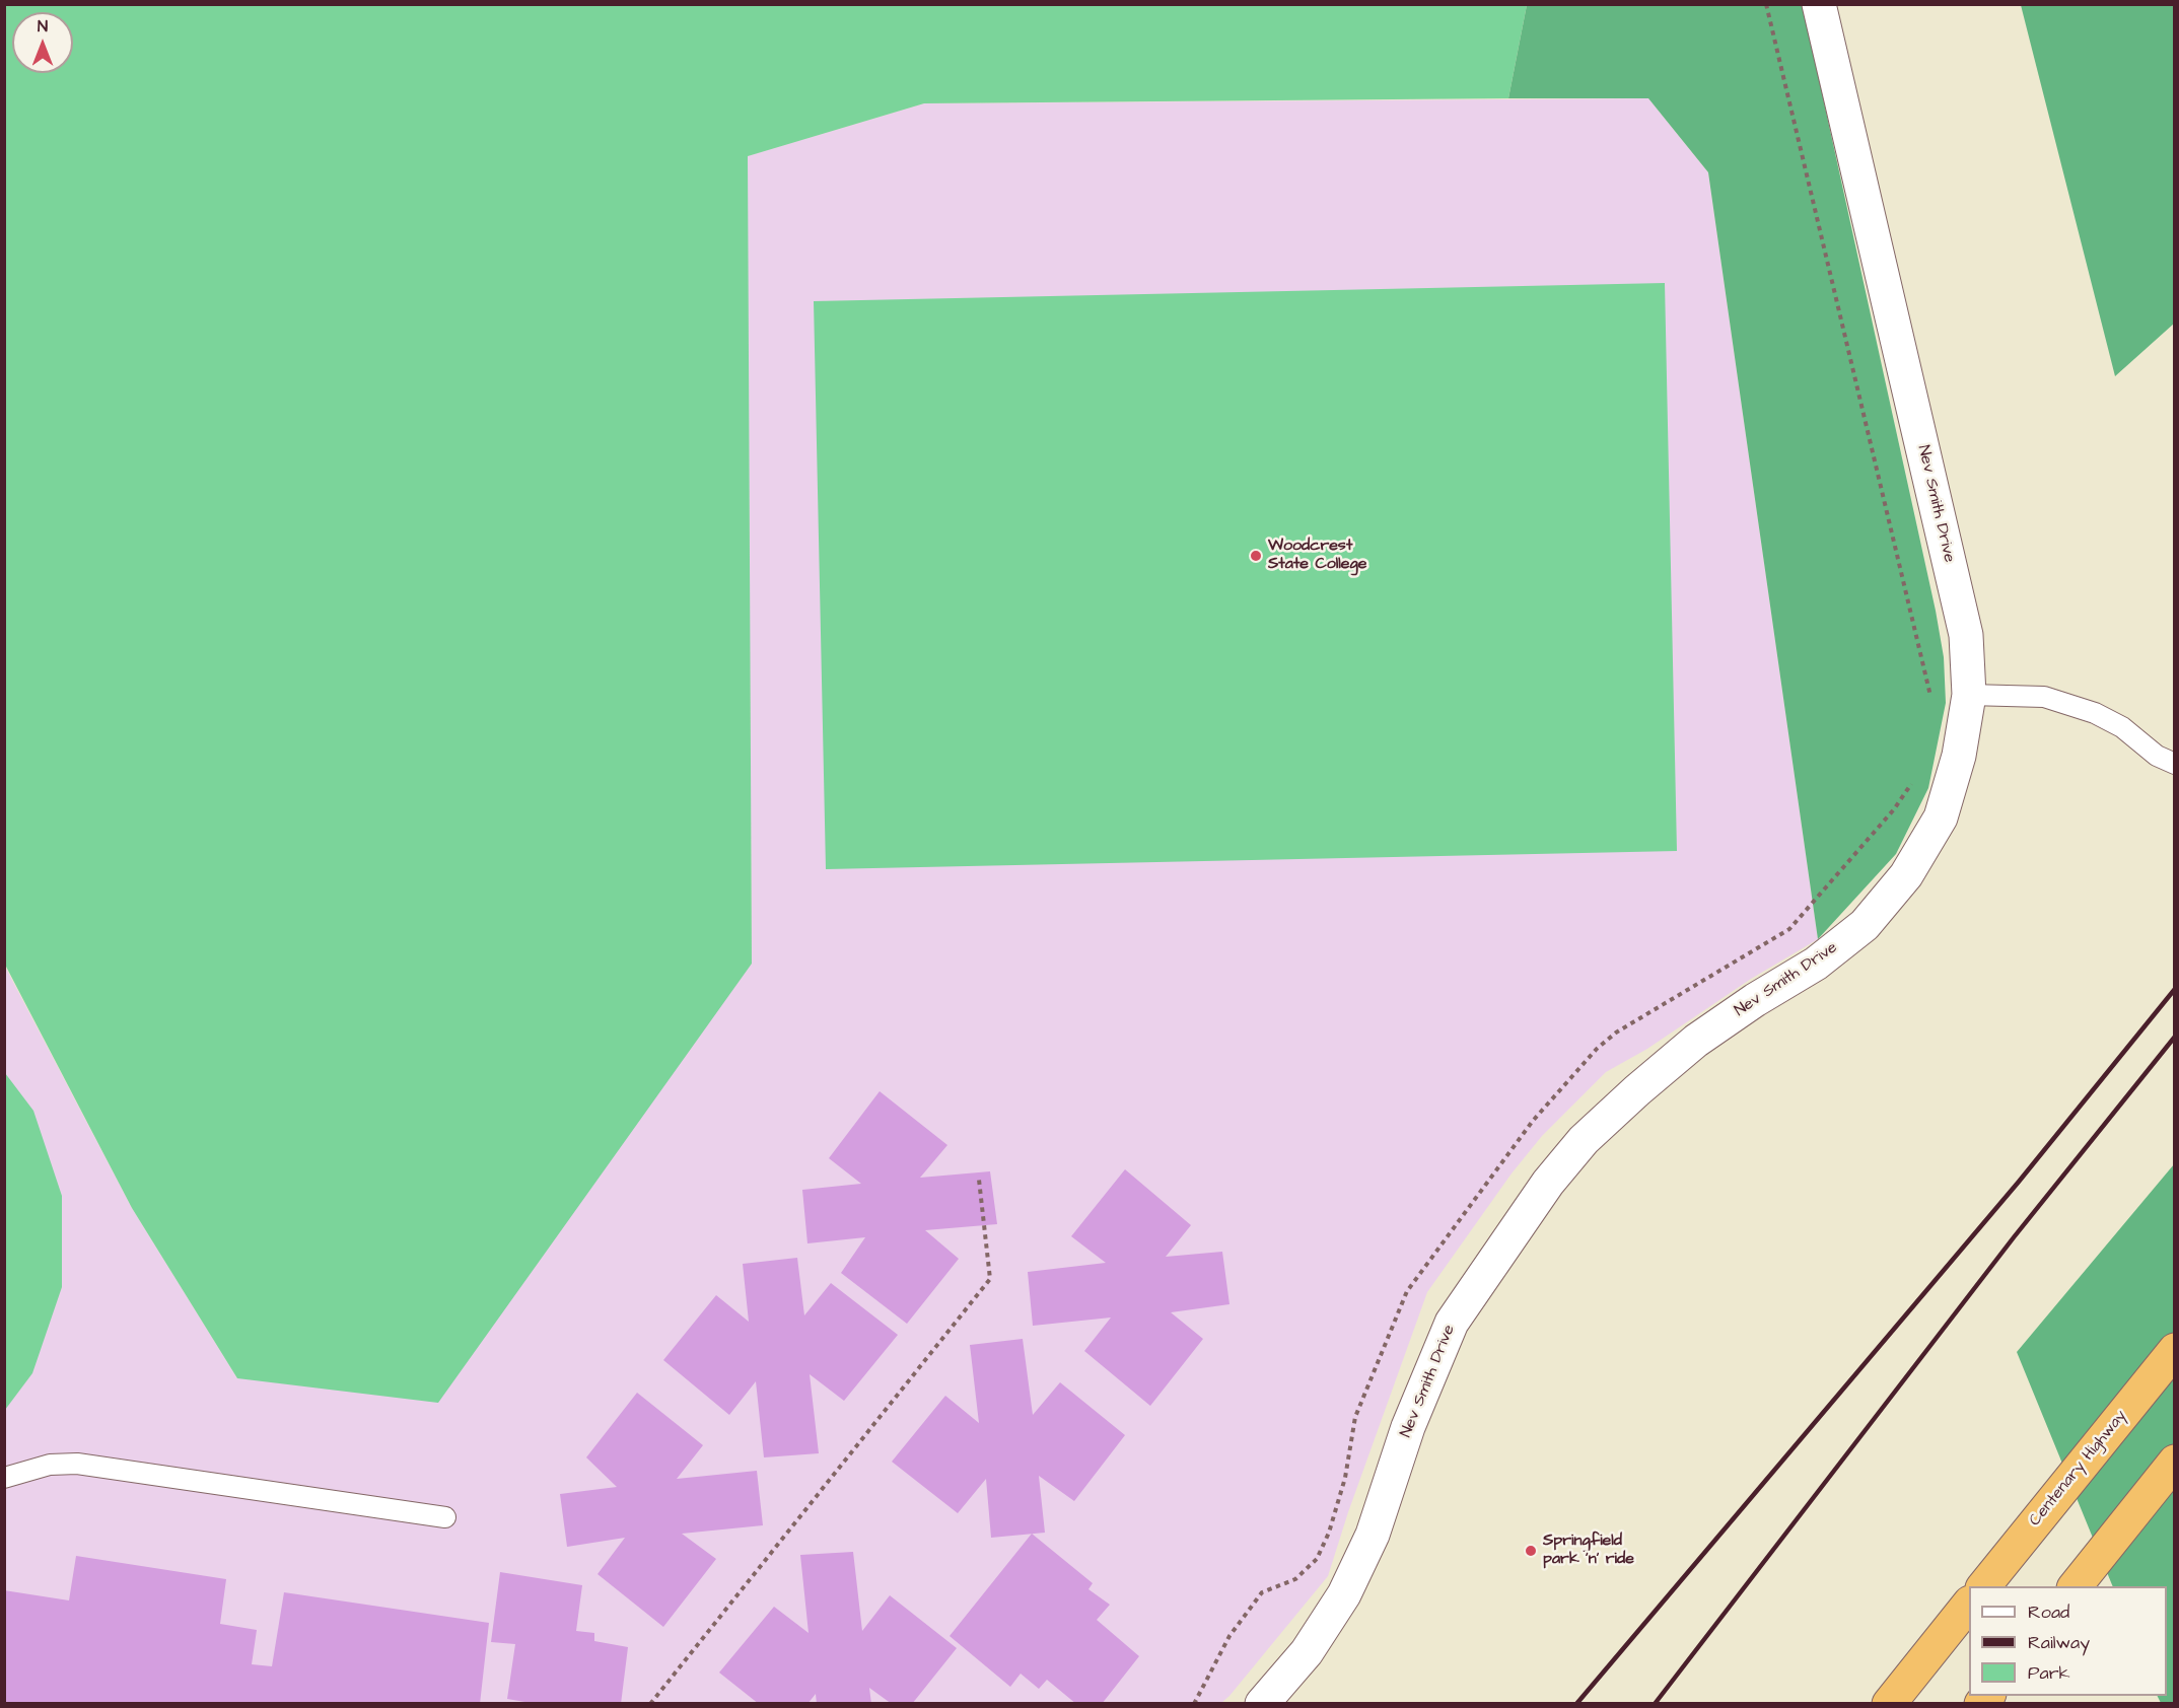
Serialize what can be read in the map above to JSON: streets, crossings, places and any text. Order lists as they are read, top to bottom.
{
  "streets": {
    "highway": ["Centenary Highway"],
    "street": ["Nev Smith Drive"]
  },
  "places": ["Woodcrest State College", "Springfield park 'n' ride"],
  "legend": ["Road", "Railway", "Park"],
  "north": "top"
}
